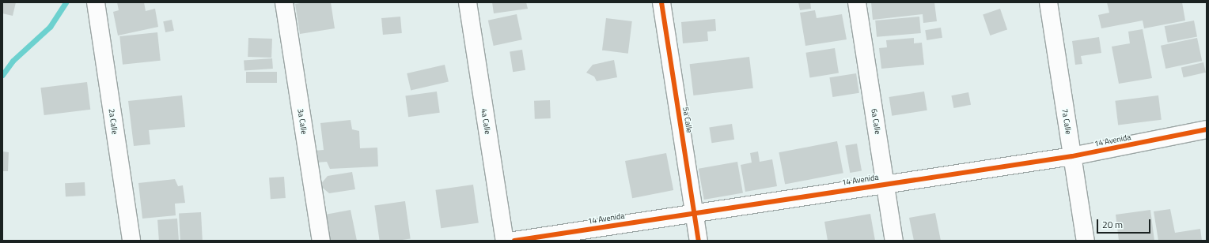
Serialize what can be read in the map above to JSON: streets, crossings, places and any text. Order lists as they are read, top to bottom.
{
  "streets": {
    "street": [
      "5a Calle",
      "2a Calle",
      "3a Calle",
      "4a Calle",
      "6a Calle",
      "7a Calle",
      "14 Avenida"
    ]
  },
  "crossings": [
    ["5a Calle", "14 Avenida"],
    ["6a Calle", "14 Avenida"],
    ["7a Calle", "14 Avenida"]
  ],
  "scale_bar": "20 m"
}
